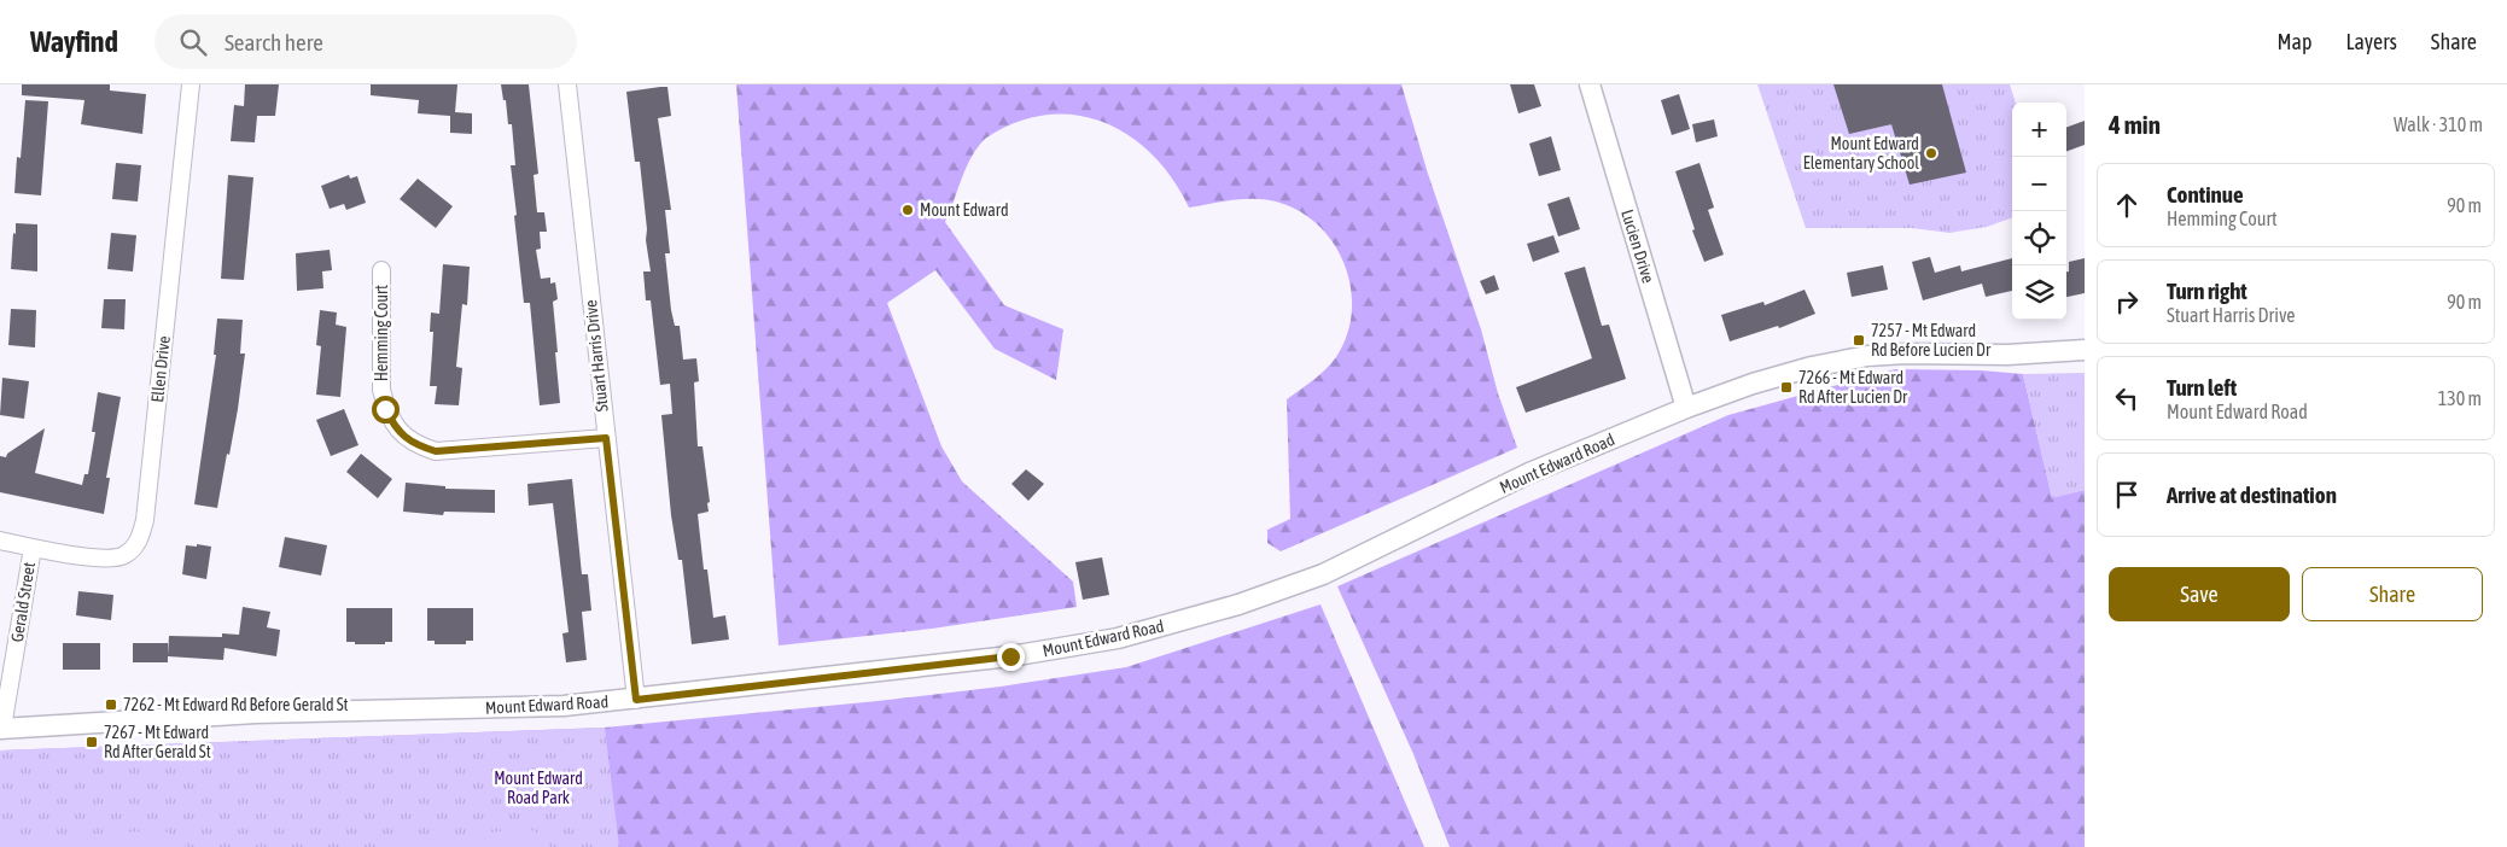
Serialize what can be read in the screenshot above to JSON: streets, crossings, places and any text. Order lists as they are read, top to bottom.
{
  "streets": {
    "street": [
      "Lucien Drive",
      "Hemming Court",
      "Stuart Harris Drive",
      "Ellen Drive",
      "Mount Edward Road",
      "Gerald Street"
    ]
  },
  "crossings": [
    ["Lucien Drive", "Mount Edward Road"],
    ["Hemming Court", "Stuart Harris Drive"],
    ["Stuart Harris Drive", "Mount Edward Road"],
    ["Ellen Drive", "Gerald Street"],
    ["Mount Edward Road", "Gerald Street"]
  ],
  "parks": ["Mount Edward Road Park"],
  "places": {
    "other": ["Mount Edward Elementary School", "Mount Edward"],
    "transit": [
      "7257 - Mt Edward Rd Before Lucien Dr",
      "7266 - Mt Edward Rd After Lucien Dr",
      "7262 - Mt Edward Rd Before Gerald St",
      "7267 - Mt Edward Rd After Gerald St"
    ]
  },
  "page": {
    "header": "Wayfind",
    "search": "Search here",
    "nav": ["Map", "Layers", "Share"],
    "heading": ["4 min", "Walk · 310 m"],
    "map_buttons": ["+", "−"],
    "list": [
      ["Continue", "Hemming Court", "90 m"],
      ["Turn right", "Stuart Harris Drive", "90 m"],
      ["Turn left", "Mount Edward Road", "130 m"],
      "Arrive at destination"
    ],
    "buttons": ["Save", "Share"]
  }
}
